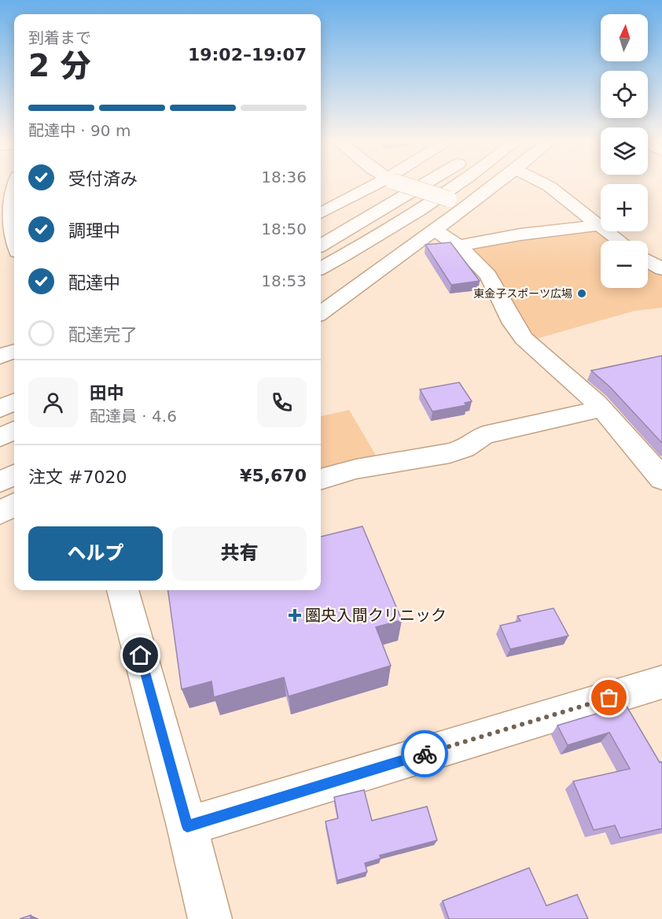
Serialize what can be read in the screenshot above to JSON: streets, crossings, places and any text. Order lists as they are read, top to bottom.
{
  "places": {
    "other": ["東金子スポーツ広場"],
    "health": ["圏央入間クリニック"]
  },
  "north": "top",
  "page": {
    "map_buttons": ["+", "−"],
    "heading": ["2 分", "到着まで", "19:02–19:07"],
    "panel": [
      "田中",
      "配達員 · 4.6",
      "注文 #7020",
      "¥5,670"
    ],
    "bar": "配達中 · 90 m",
    "list": [
      ["受付済み", "18:36"],
      ["調理中", "18:50"],
      ["配達中", "18:53"],
      "配達完了"
    ],
    "buttons": ["ヘルプ", "共有"]
  }
}
